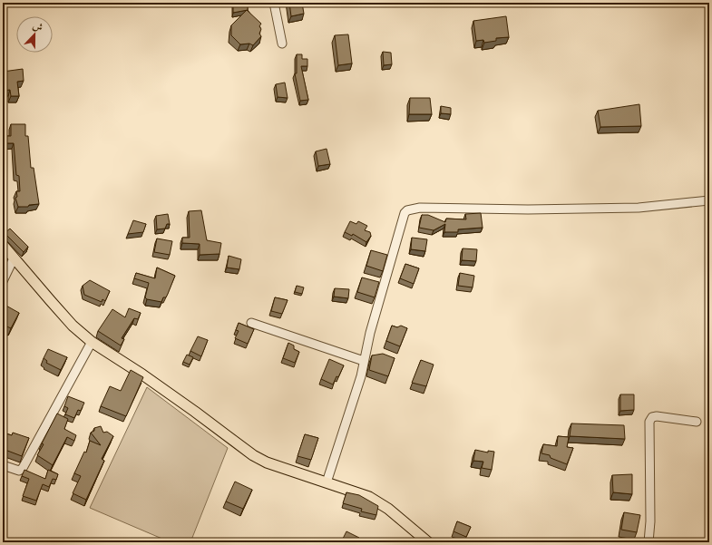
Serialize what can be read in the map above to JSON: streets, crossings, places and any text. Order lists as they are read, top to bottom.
{
  "north": "top"
}
